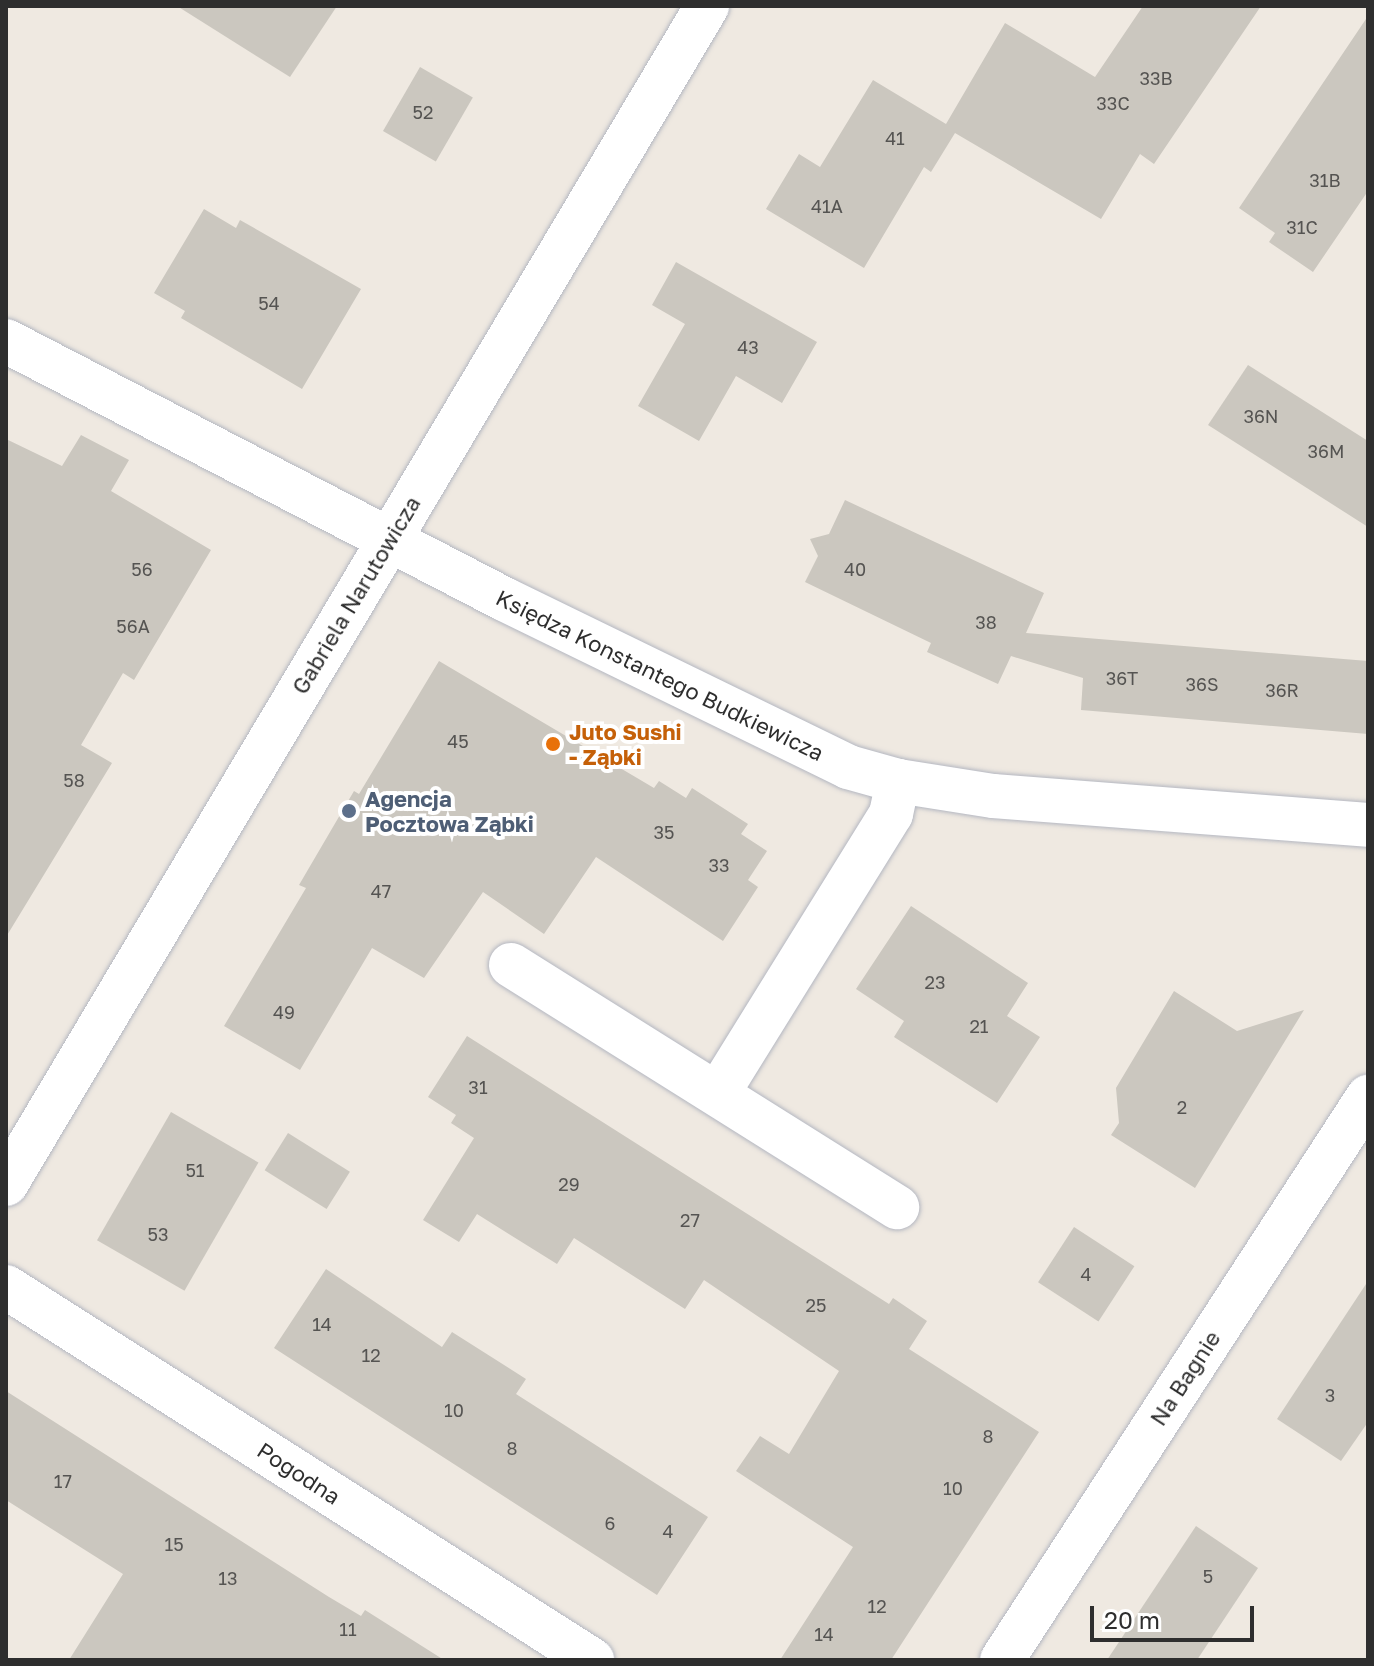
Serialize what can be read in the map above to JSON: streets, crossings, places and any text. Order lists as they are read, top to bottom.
{
  "streets": {
    "street": [
      "Gabriela Narutowicza",
      "Księdza Konstantego Budkiewicza",
      "Na Bagnie",
      "Pogodna"
    ]
  },
  "crossings": [
    ["Gabriela Narutowicza", "Księdza Konstantego Budkiewicza"]
  ],
  "places": ["Juto Sushi - Ząbki", "Agencja Pocztowa Ząbki"],
  "house_numbers": [
    "33B",
    "33C",
    "52",
    "41",
    "31B",
    "41A",
    "31C",
    "54",
    "43",
    "36N",
    "36M",
    "56",
    "40",
    "38",
    "56A",
    "36T",
    "36S",
    "36R",
    "45",
    "58",
    "35",
    "33",
    "47",
    "23",
    "49",
    "21",
    "31",
    "2",
    "51",
    "29",
    "27",
    "53",
    "4",
    "25",
    "14",
    "12",
    "3",
    "10",
    "8",
    "8",
    "17",
    "10",
    "6",
    "4",
    "15",
    "5",
    "13",
    "12",
    "11",
    "14"
  ],
  "scale_bar": "20 m"
}
